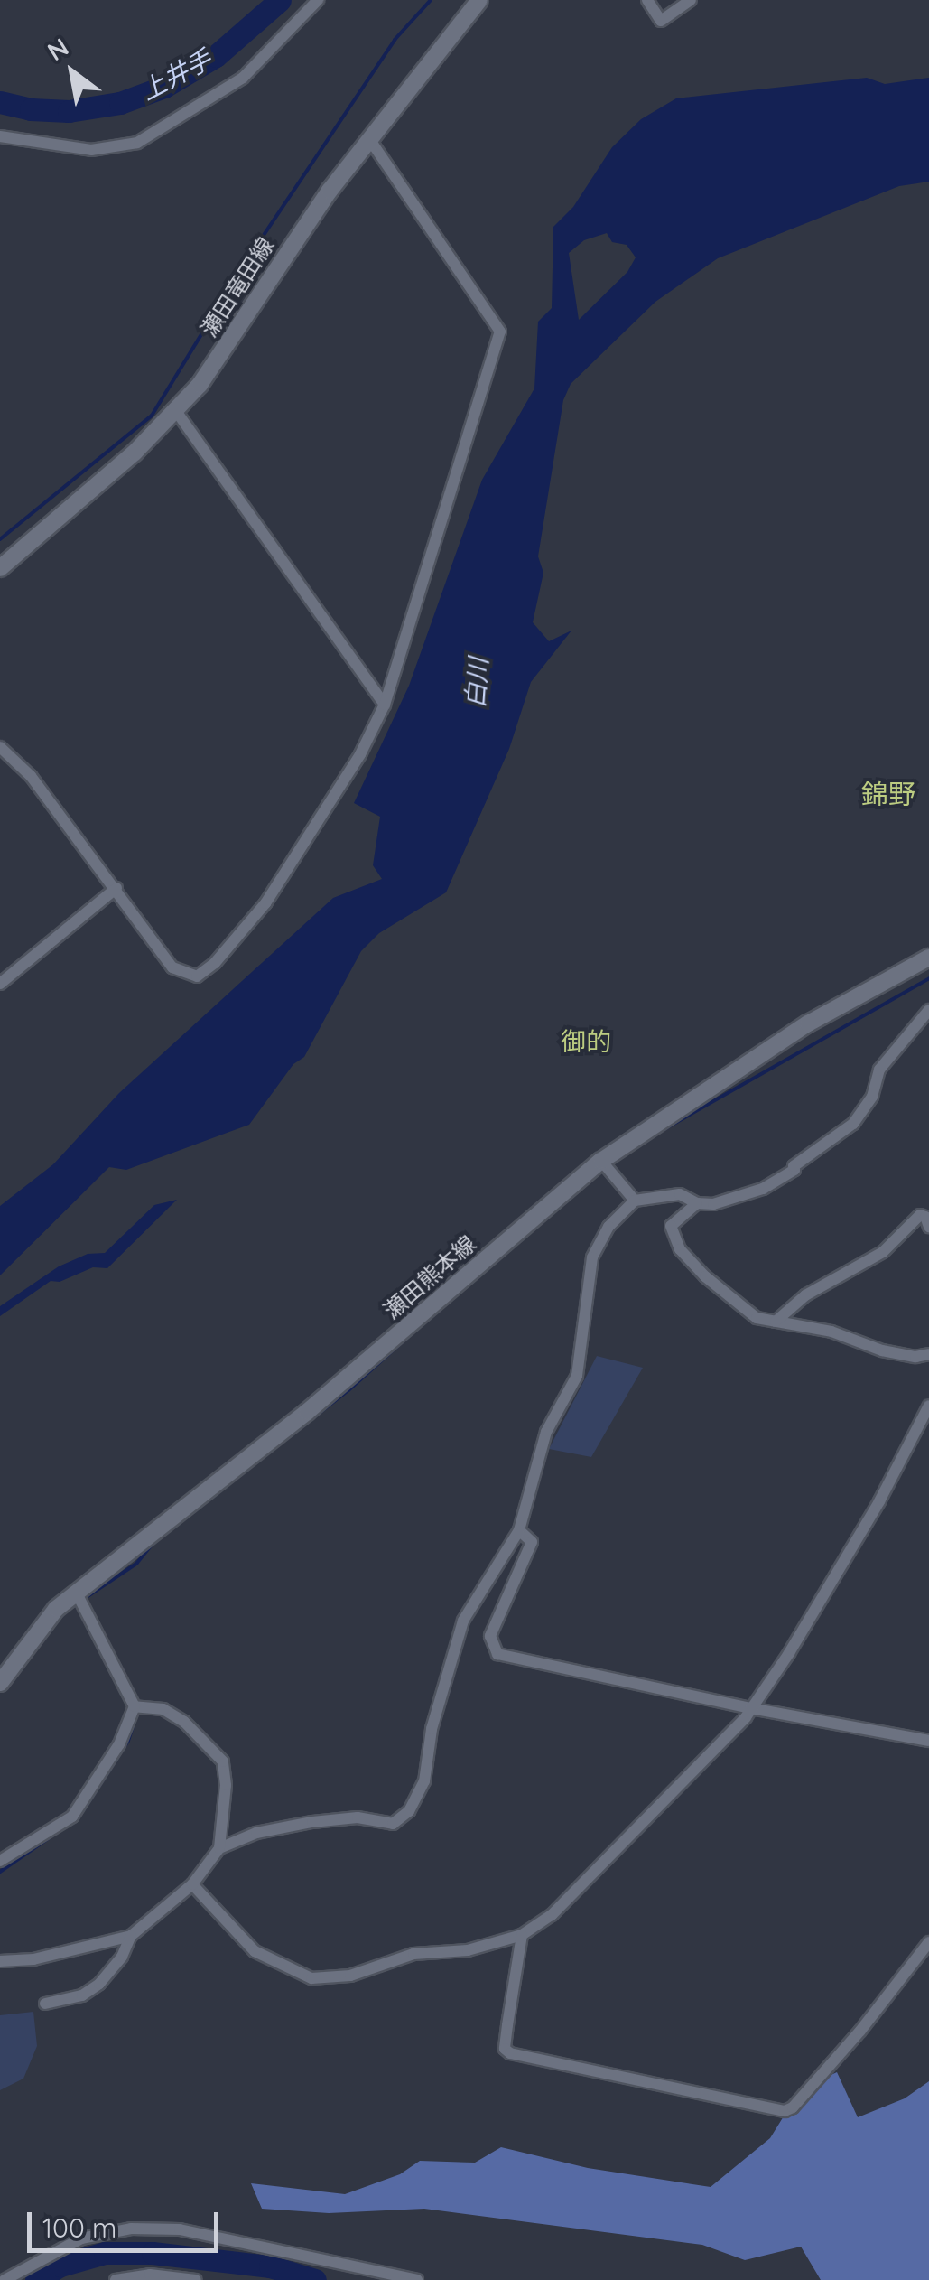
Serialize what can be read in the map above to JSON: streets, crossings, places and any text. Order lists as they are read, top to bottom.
{
  "streets": {
    "main road": ["瀬田竜田線", "瀬田熊本線"]
  },
  "districts": ["錦野", "御的"],
  "water": ["上井手", "白川"],
  "scale_bar": "100 m",
  "north": "top left"
}
